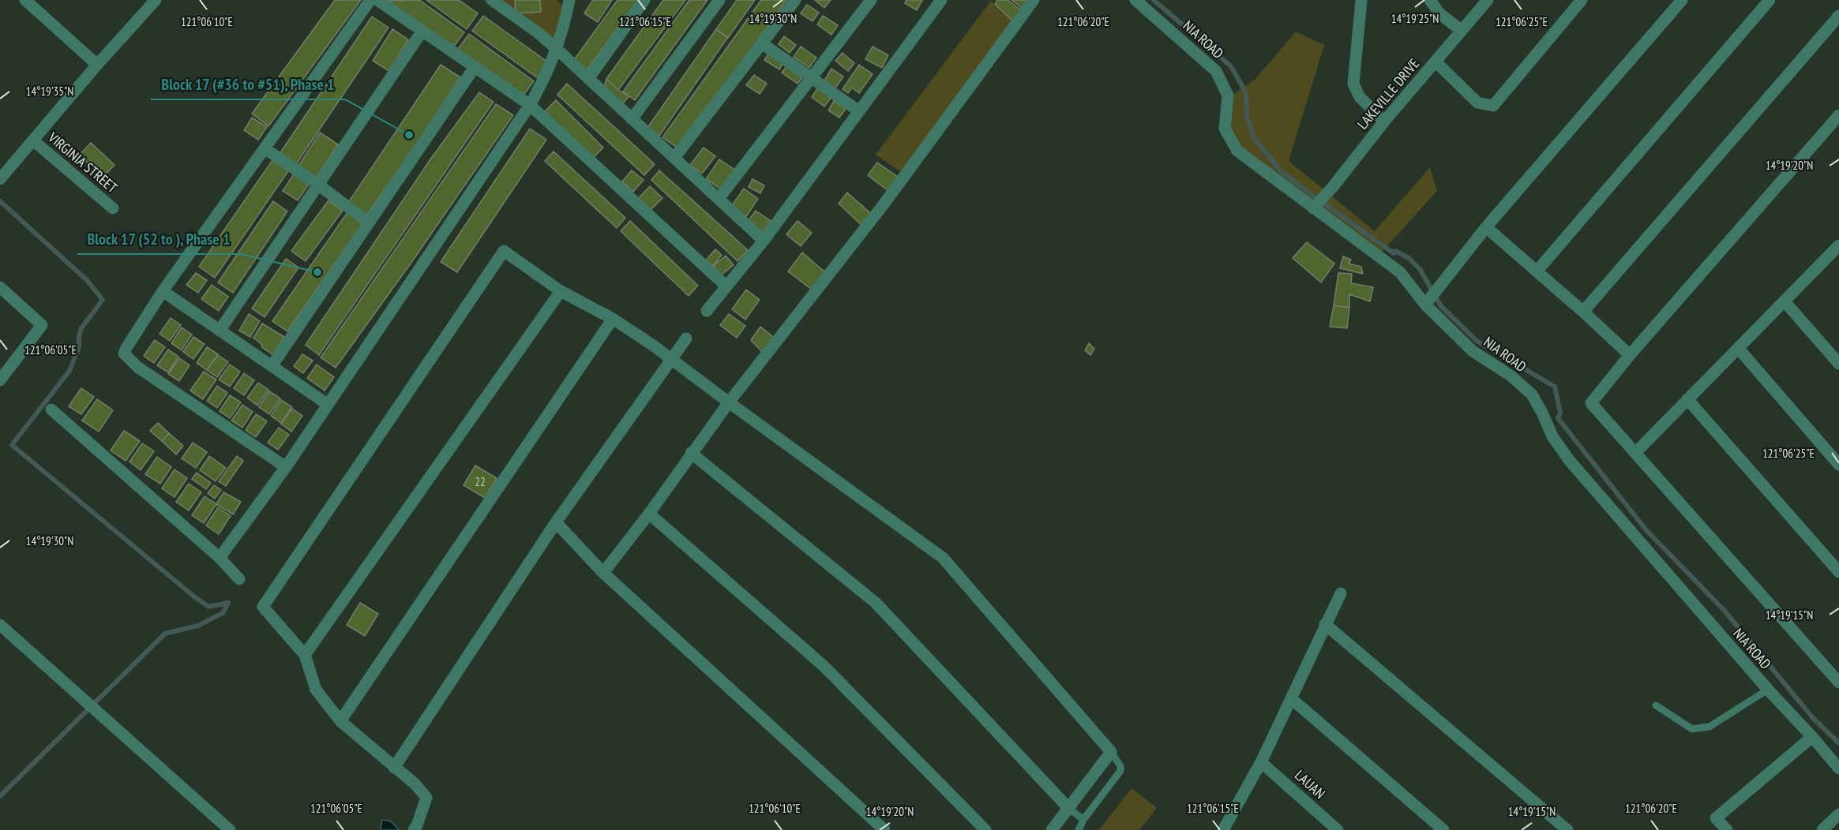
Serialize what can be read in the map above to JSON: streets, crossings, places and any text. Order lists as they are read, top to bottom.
{
  "streets": {
    "street": [
      "NIA ROAD",
      "LAKEVILLE DRIVE",
      "VIRGINIA STREET",
      "LAUAN"
    ]
  },
  "crossings": [
    ["NIA ROAD", "LAKEVILLE DRIVE"]
  ],
  "places": ["Block 17 (#36 to #51), Phase 1", "Block 17 (52 to ), Phase 1"],
  "house_numbers": ["22"],
  "coordinates": [
    "14°19'25\"N",
    "14°19'30\"N",
    "121°06'15\"E",
    "121°06'25\"E",
    "121°06'10\"E",
    "121°06'20\"E",
    "14°19'35\"N",
    "14°19'20\"N",
    "121°06'05\"E",
    "14°19'15\"N"
  ]
}
